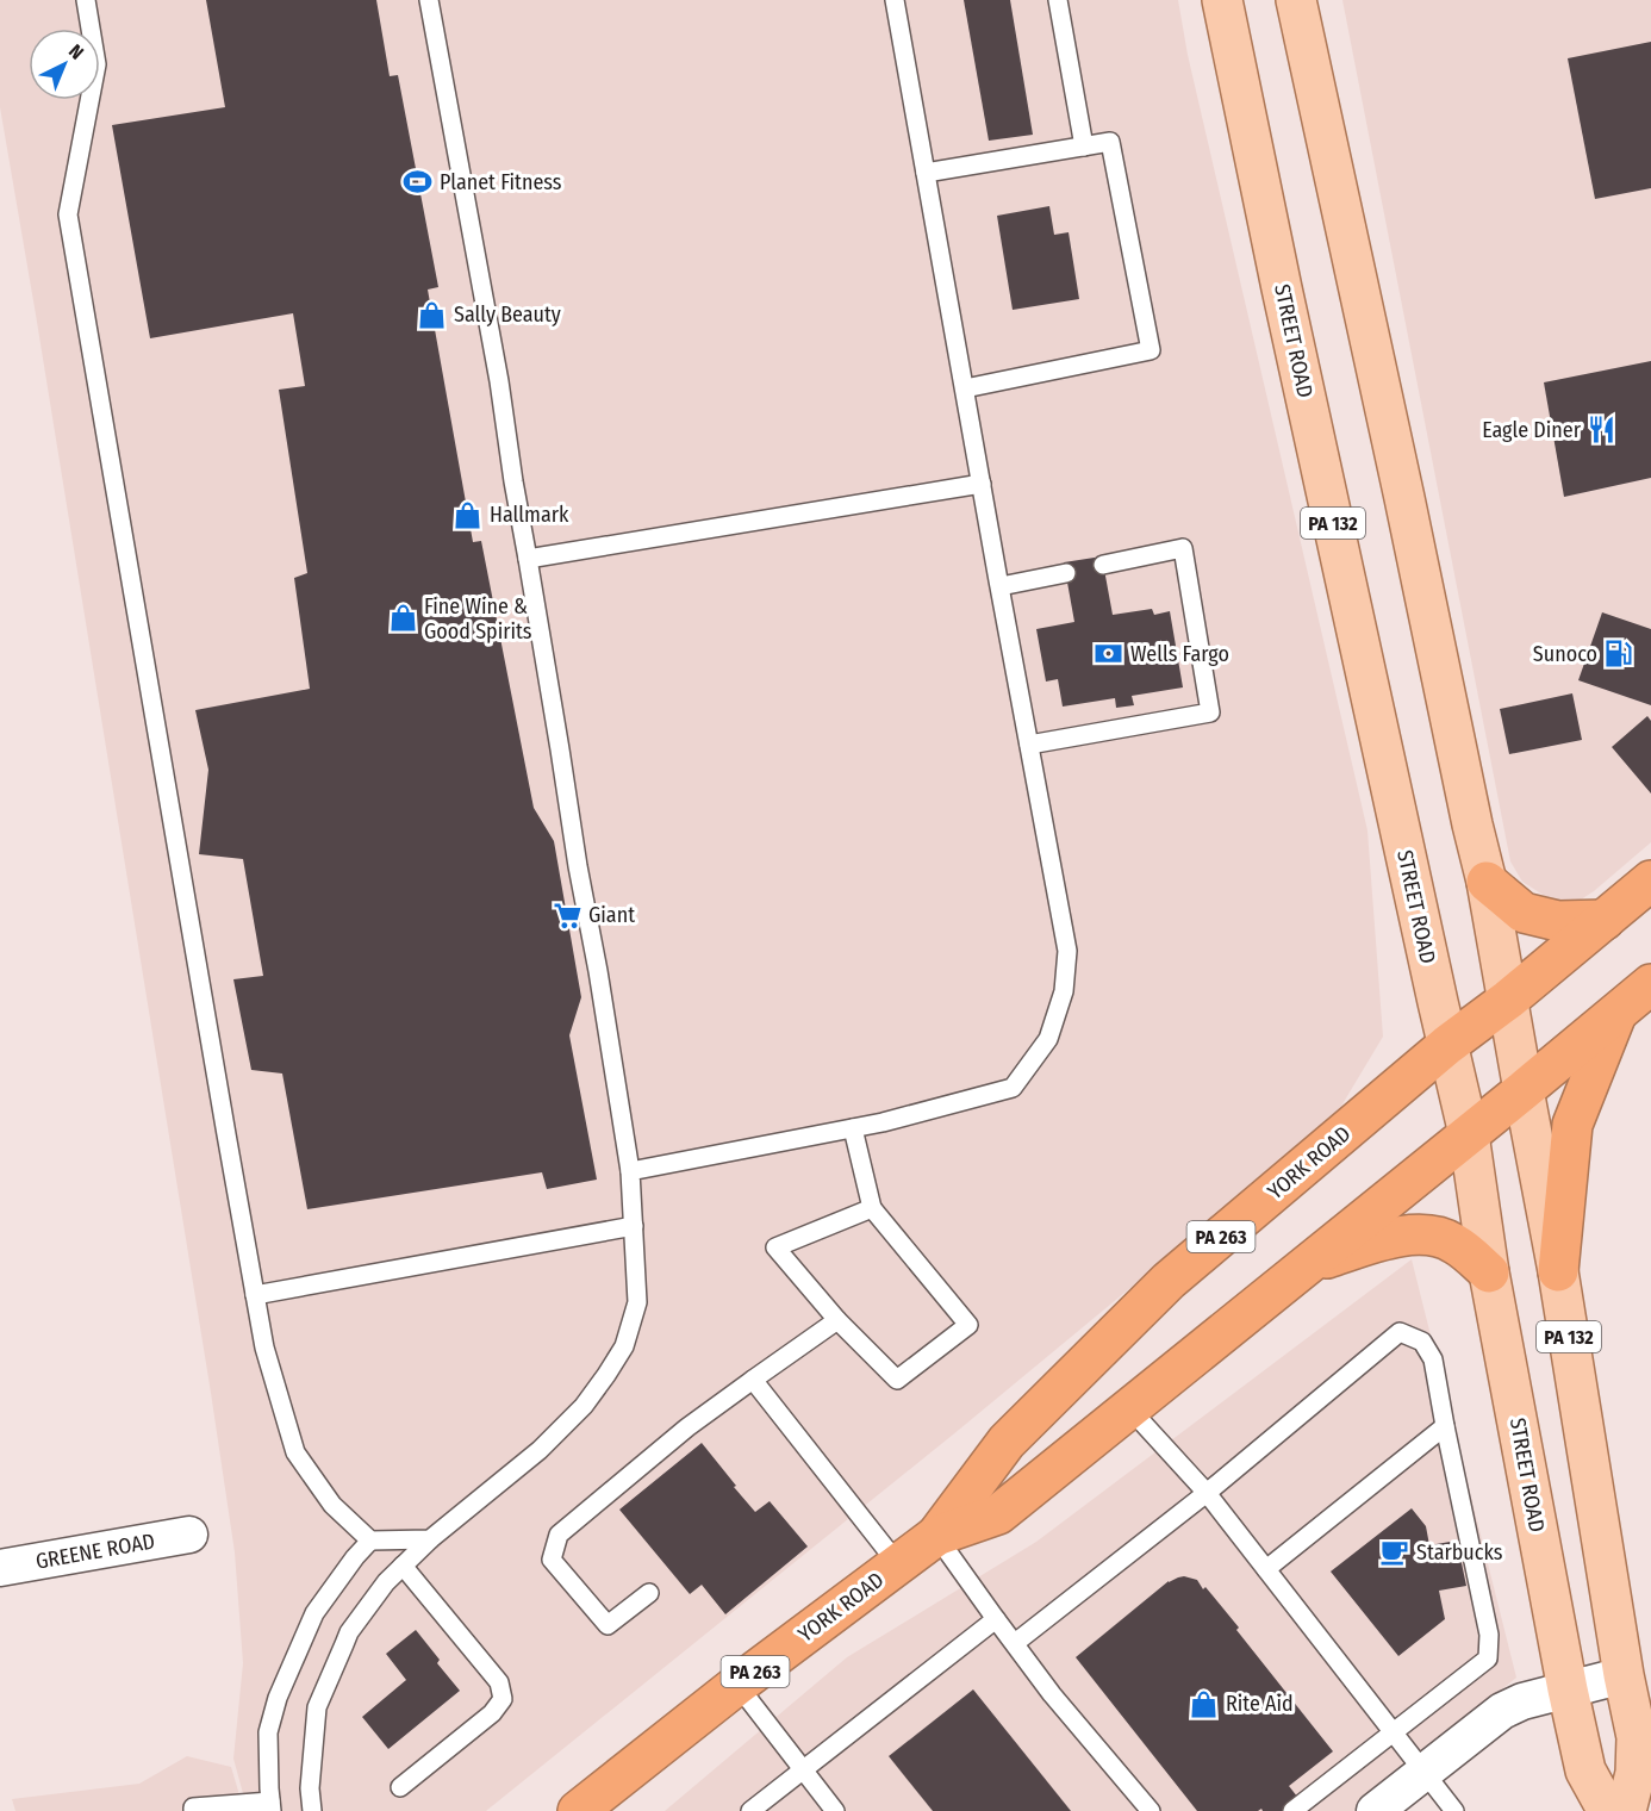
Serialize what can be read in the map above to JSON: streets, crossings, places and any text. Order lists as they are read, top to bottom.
{
  "streets": {
    "highway": ["YORK ROAD", "PA 263"],
    "main road": ["STREET ROAD", "PA 132"],
    "street": ["GREENE ROAD"]
  },
  "crossings": [
    ["STREET ROAD", "YORK ROAD"],
    ["PA 132", "YORK ROAD"]
  ],
  "places": {
    "sports": ["Planet Fitness"],
    "shop": [
      "Sally Beauty",
      "Hallmark",
      "Fine Wine & Good Spirits",
      "Rite Aid"
    ],
    "restaurant": ["Eagle Diner"],
    "bank": ["Wells Fargo"],
    "fuel station": ["Sunoco"],
    "supermarket": ["Giant"],
    "cafe": ["Starbucks"]
  },
  "north": "top right"
}
